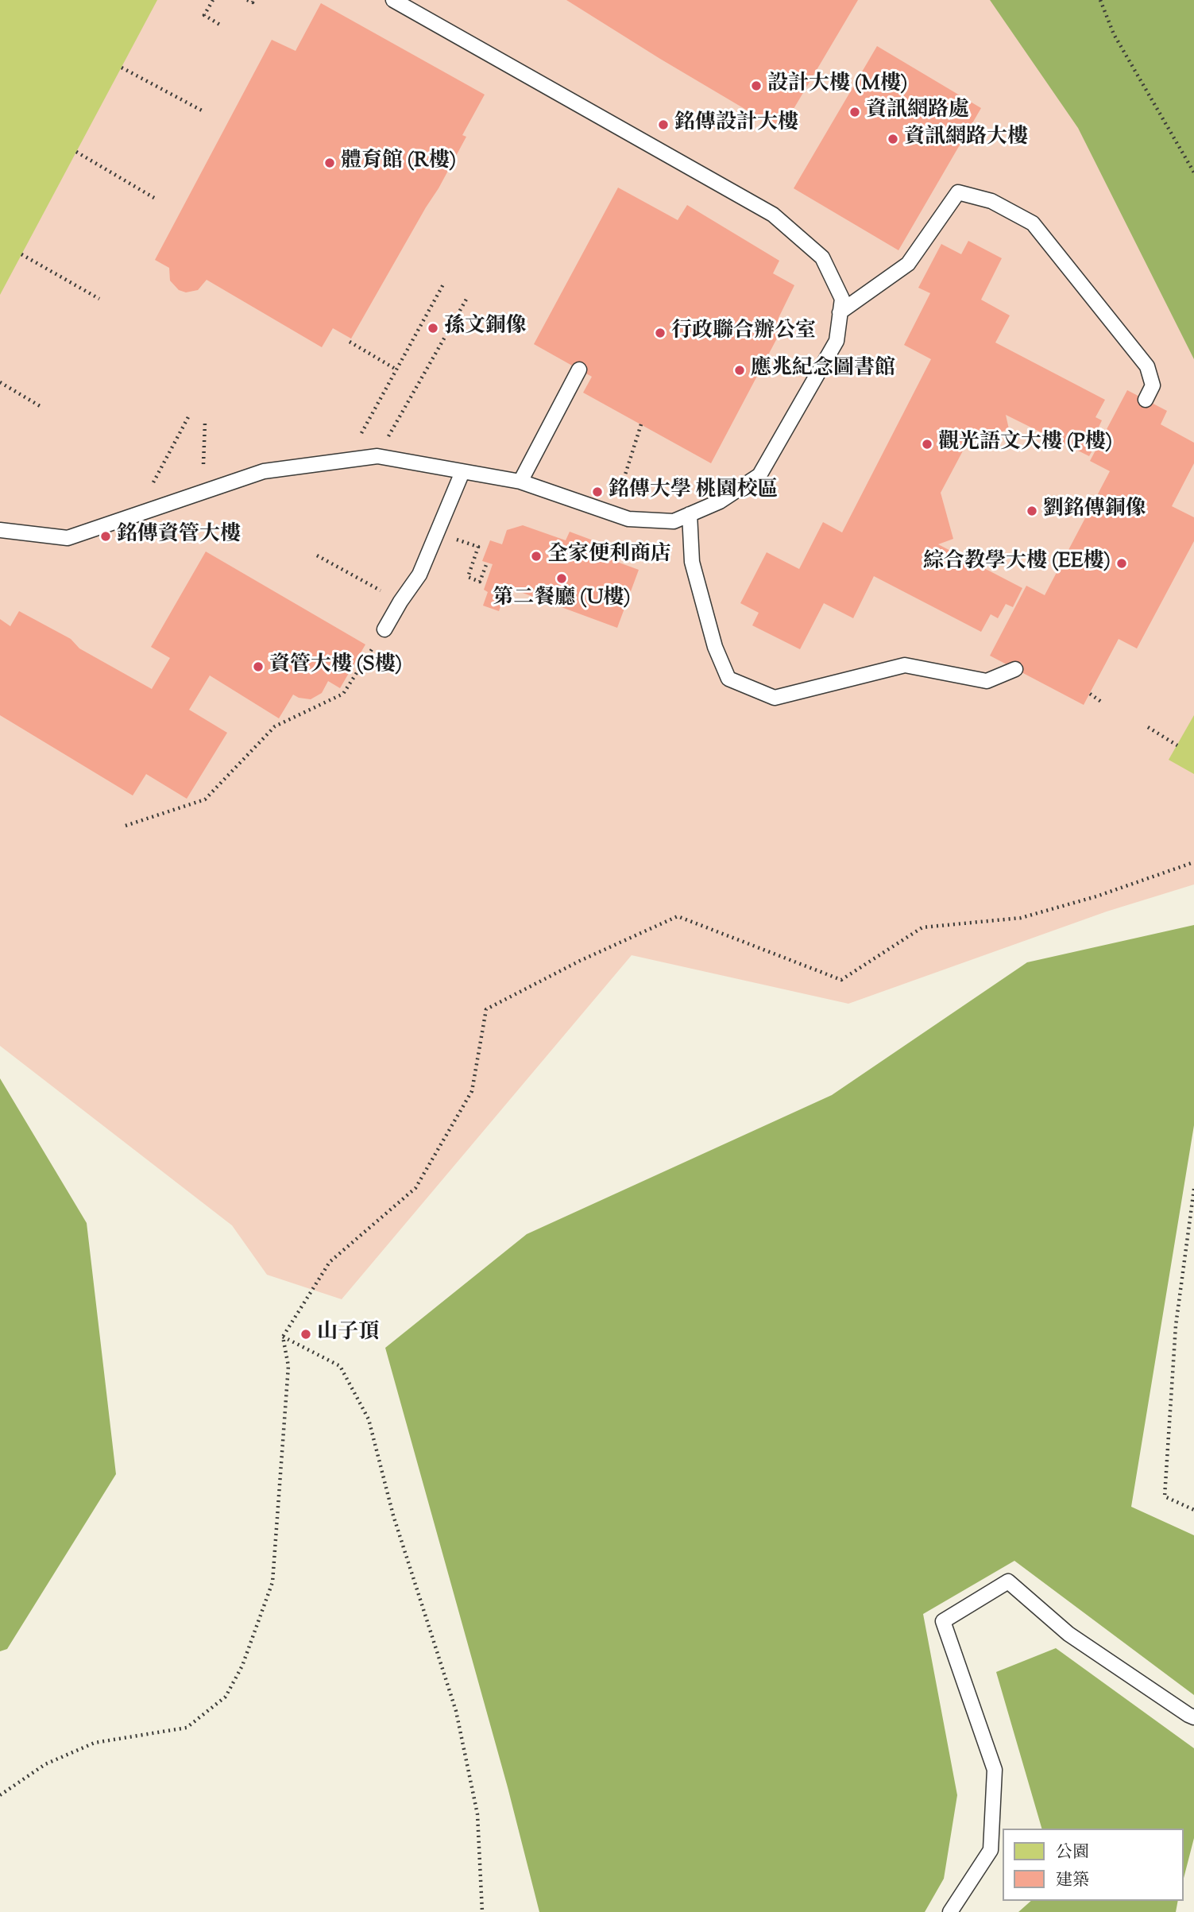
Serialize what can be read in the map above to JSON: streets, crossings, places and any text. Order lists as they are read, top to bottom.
{
  "places": [
    "設計大樓 (M樓)",
    "資訊網路處",
    "銘傳設計大樓",
    "資訊網路大樓",
    "體育館 (R樓)",
    "孫文銅像",
    "行政聯合辦公室",
    "應兆紀念圖書館",
    "觀光語文大樓 (P樓)",
    "銘傳大學 桃園校區",
    "劉銘傳銅像",
    "銘傳資管大樓",
    "全家便利商店",
    "綜合教學大樓 (EE樓)",
    "第二餐廳 (U樓)",
    "資管大樓 (S樓)",
    "山子頂"
  ],
  "legend": ["公園", "建築"]
}
